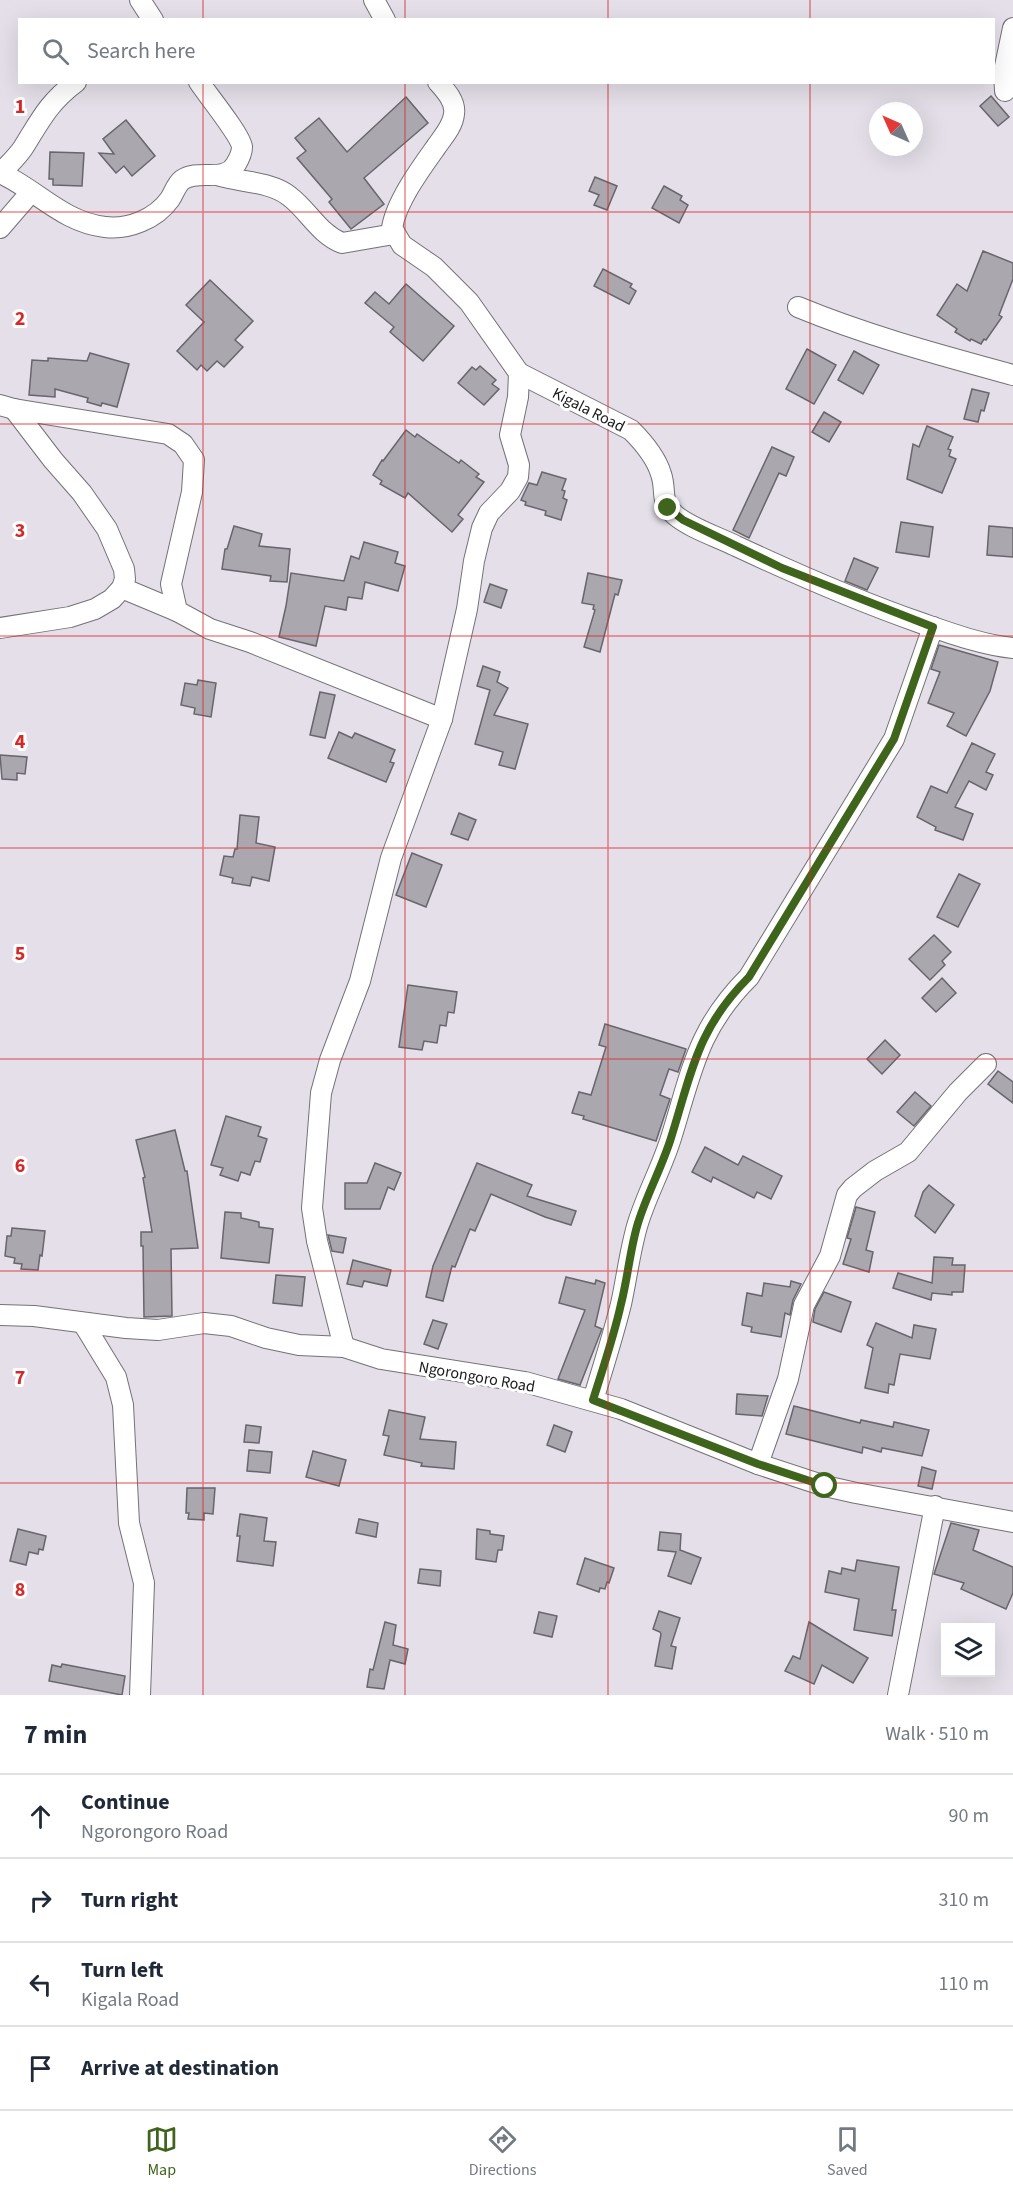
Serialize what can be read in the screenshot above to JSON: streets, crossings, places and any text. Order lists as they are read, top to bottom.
{
  "streets": {
    "street": ["Kigala Road", "Ngorongoro Road"]
  },
  "north": "top left",
  "page": {
    "search": "Search here",
    "heading": ["7 min", "Walk · 510 m"],
    "list": [
      ["Continue", "Ngorongoro Road", "90 m"],
      ["Turn right", "310 m"],
      ["Turn left", "Kigala Road", "110 m"],
      "Arrive at destination"
    ],
    "nav": ["Map", "Directions", "Saved"]
  },
  "grid": {
    "rows": [
      "1",
      "2",
      "3",
      "4",
      "5",
      "6",
      "7",
      "8"
    ]
  }
}
